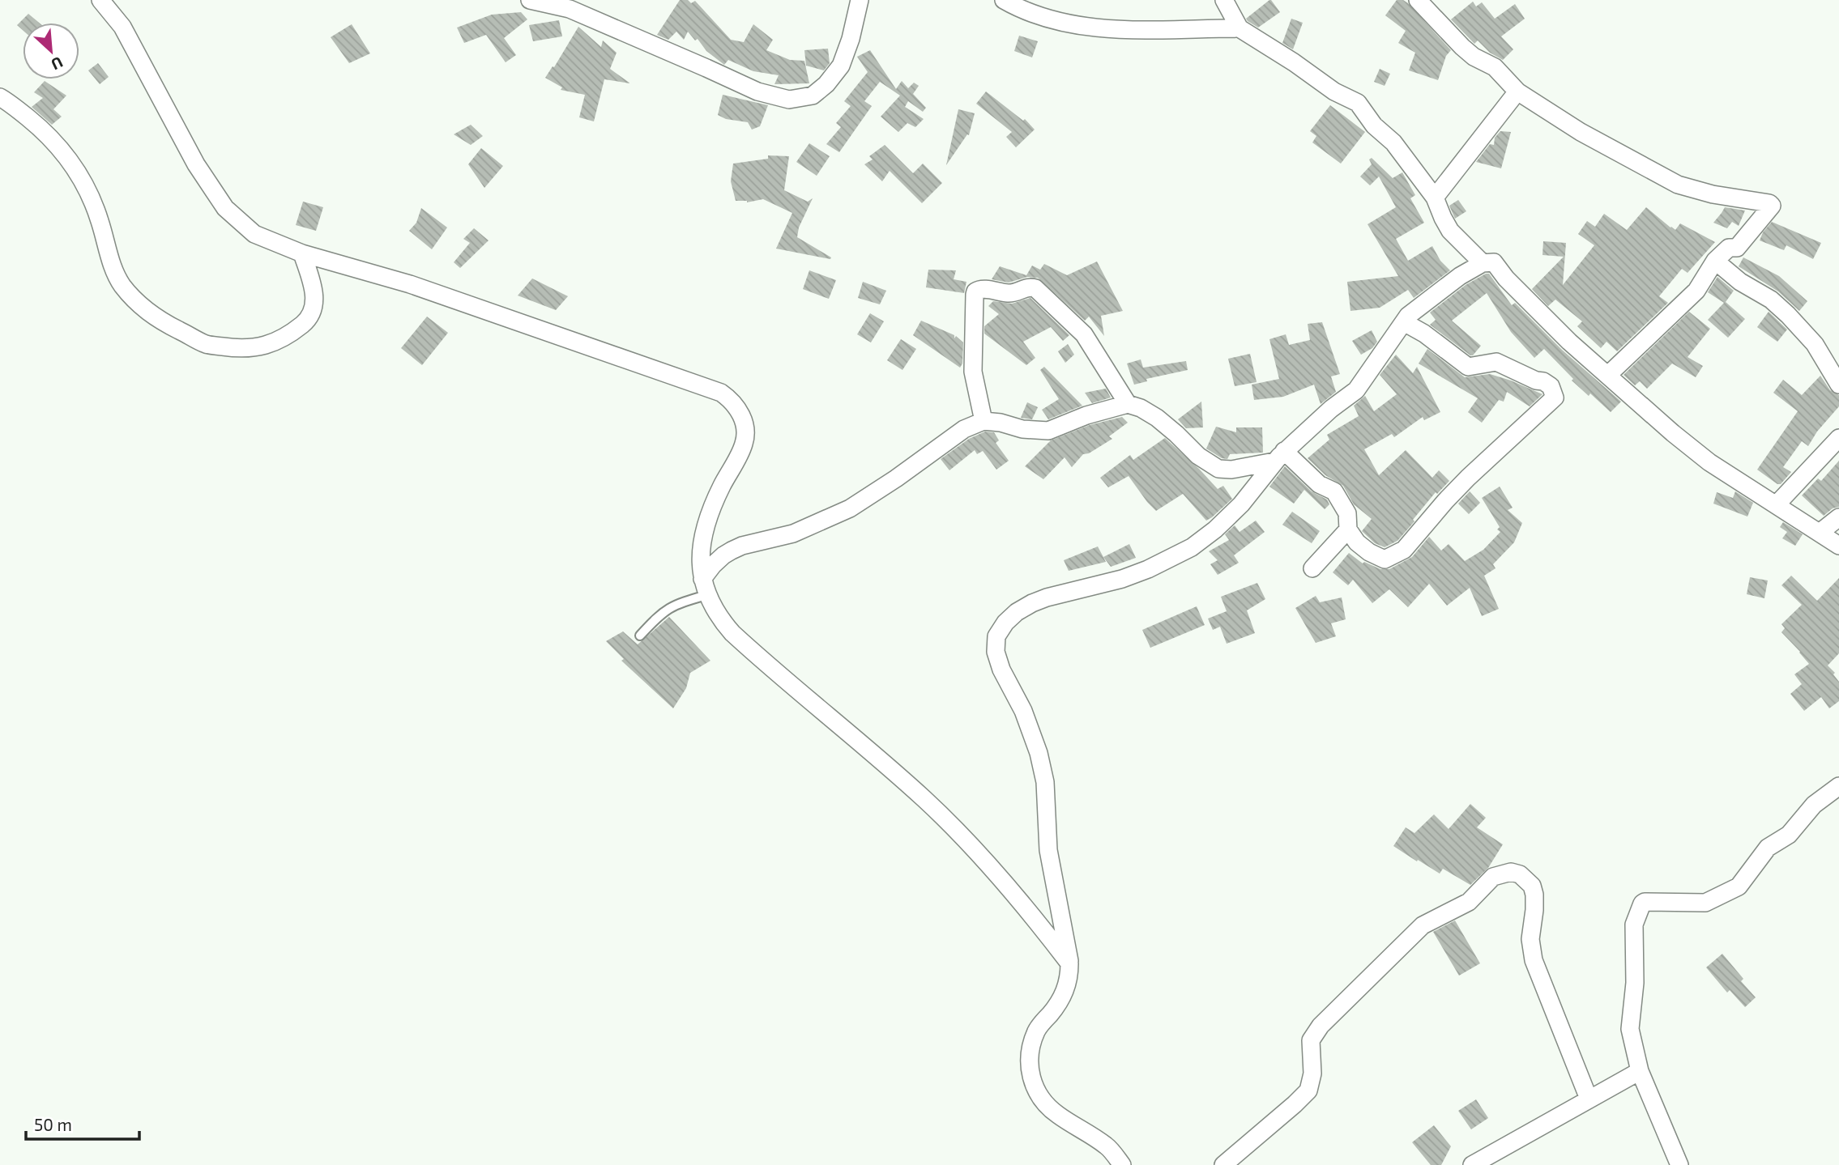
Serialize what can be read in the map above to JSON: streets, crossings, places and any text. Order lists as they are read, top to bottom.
{
  "scale_bar": "50 m",
  "north": "bottom right"
}
